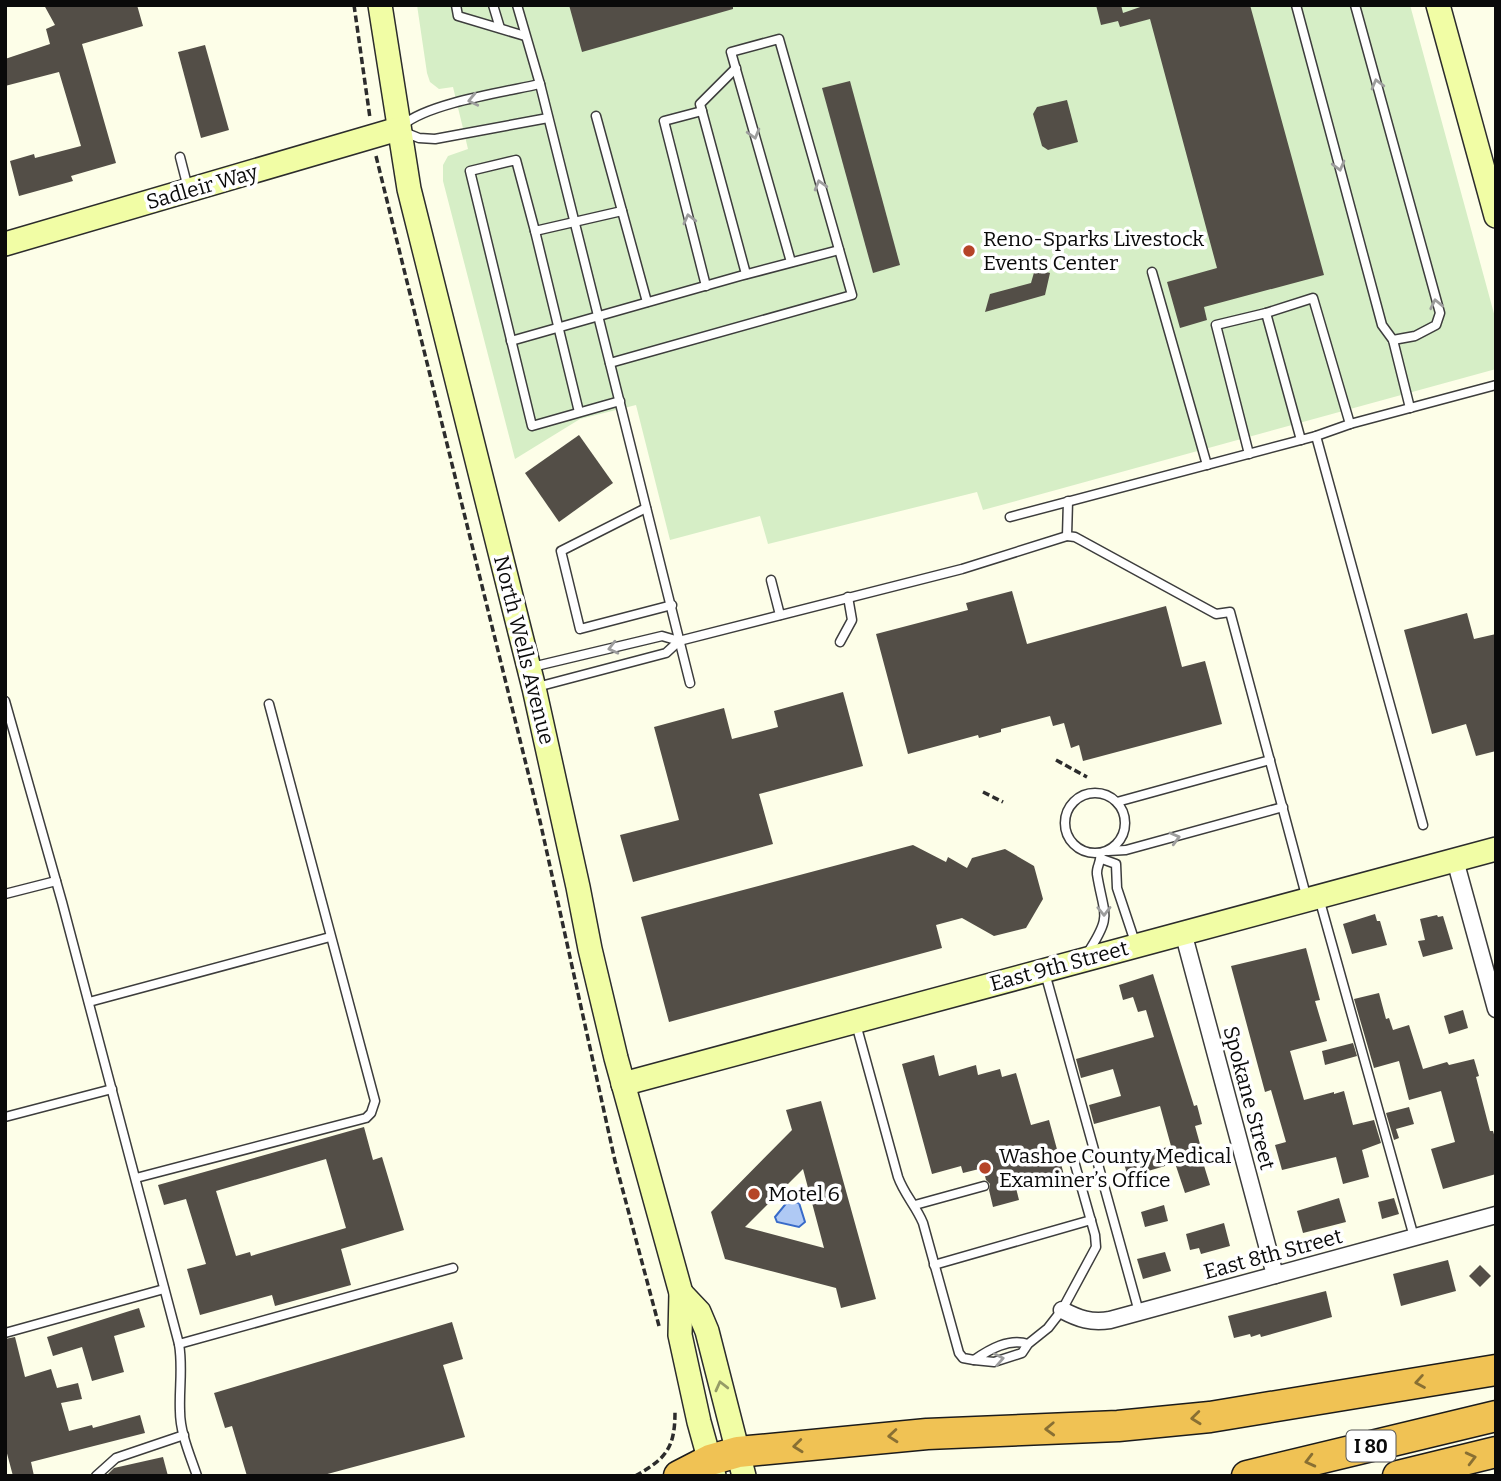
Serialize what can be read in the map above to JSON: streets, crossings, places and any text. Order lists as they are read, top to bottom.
{
  "streets": {
    "highway": ["I 80"],
    "street": [
      "Sadleir Way",
      "North Wells Avenue",
      "East 9th Street",
      "Spokane Street",
      "East 8th Street"
    ]
  },
  "crossings": [
    ["Sadleir Way", "North Wells Avenue"],
    ["North Wells Avenue", "East 9th Street"],
    ["East 9th Street", "Spokane Street"],
    ["Spokane Street", "East 8th Street"]
  ],
  "places": ["Reno-Sparks Livestock Events Center", "Washoe County Medical Examiner’s Office", "Motel 6"]
}
